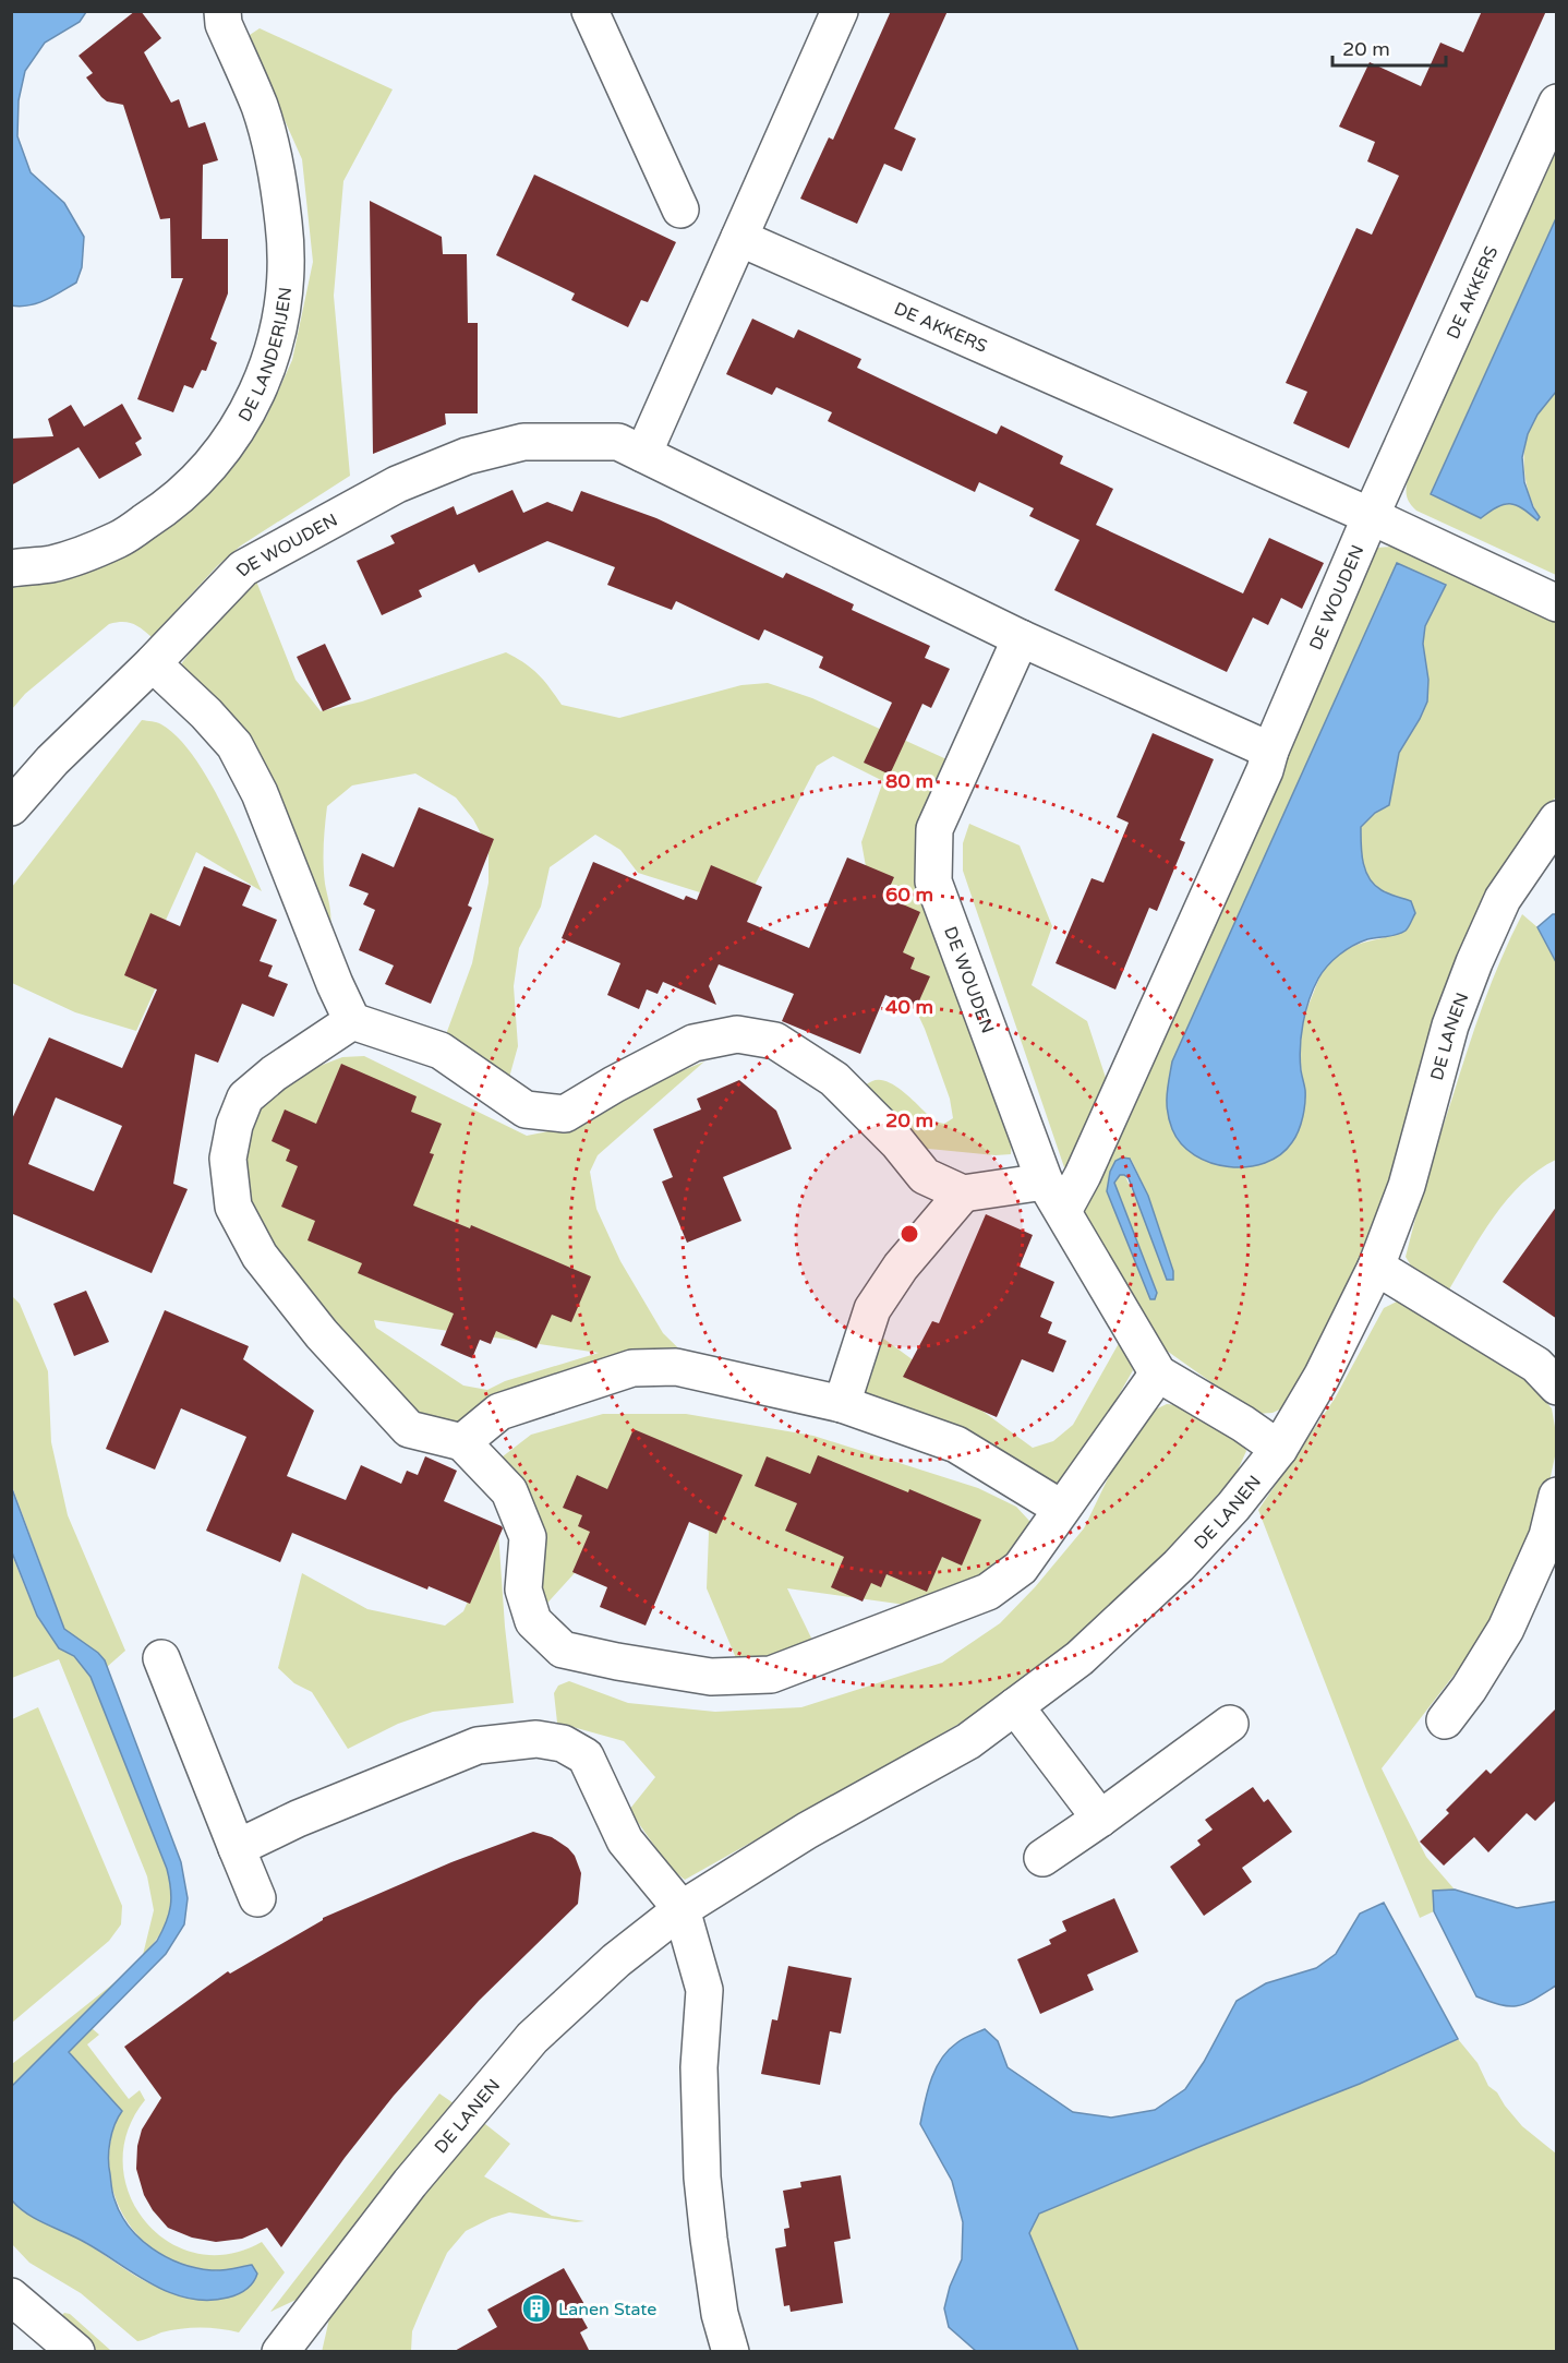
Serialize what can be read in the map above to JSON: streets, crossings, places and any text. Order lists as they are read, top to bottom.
{
  "streets": {
    "street": [
      "DE AKKERS",
      "DE LANDERIJEN",
      "DE WOUDEN",
      "DE LANEN"
    ]
  },
  "crossings": [
    ["DE AKKERS", "DE WOUDEN"],
    ["DE WOUDEN", "DE LANEN"]
  ],
  "places": {
    "building": ["Lanen State"]
  },
  "scale_bar": "20 m",
  "rings": [
    "80 m",
    "60 m",
    "40 m",
    "20 m"
  ]
}
